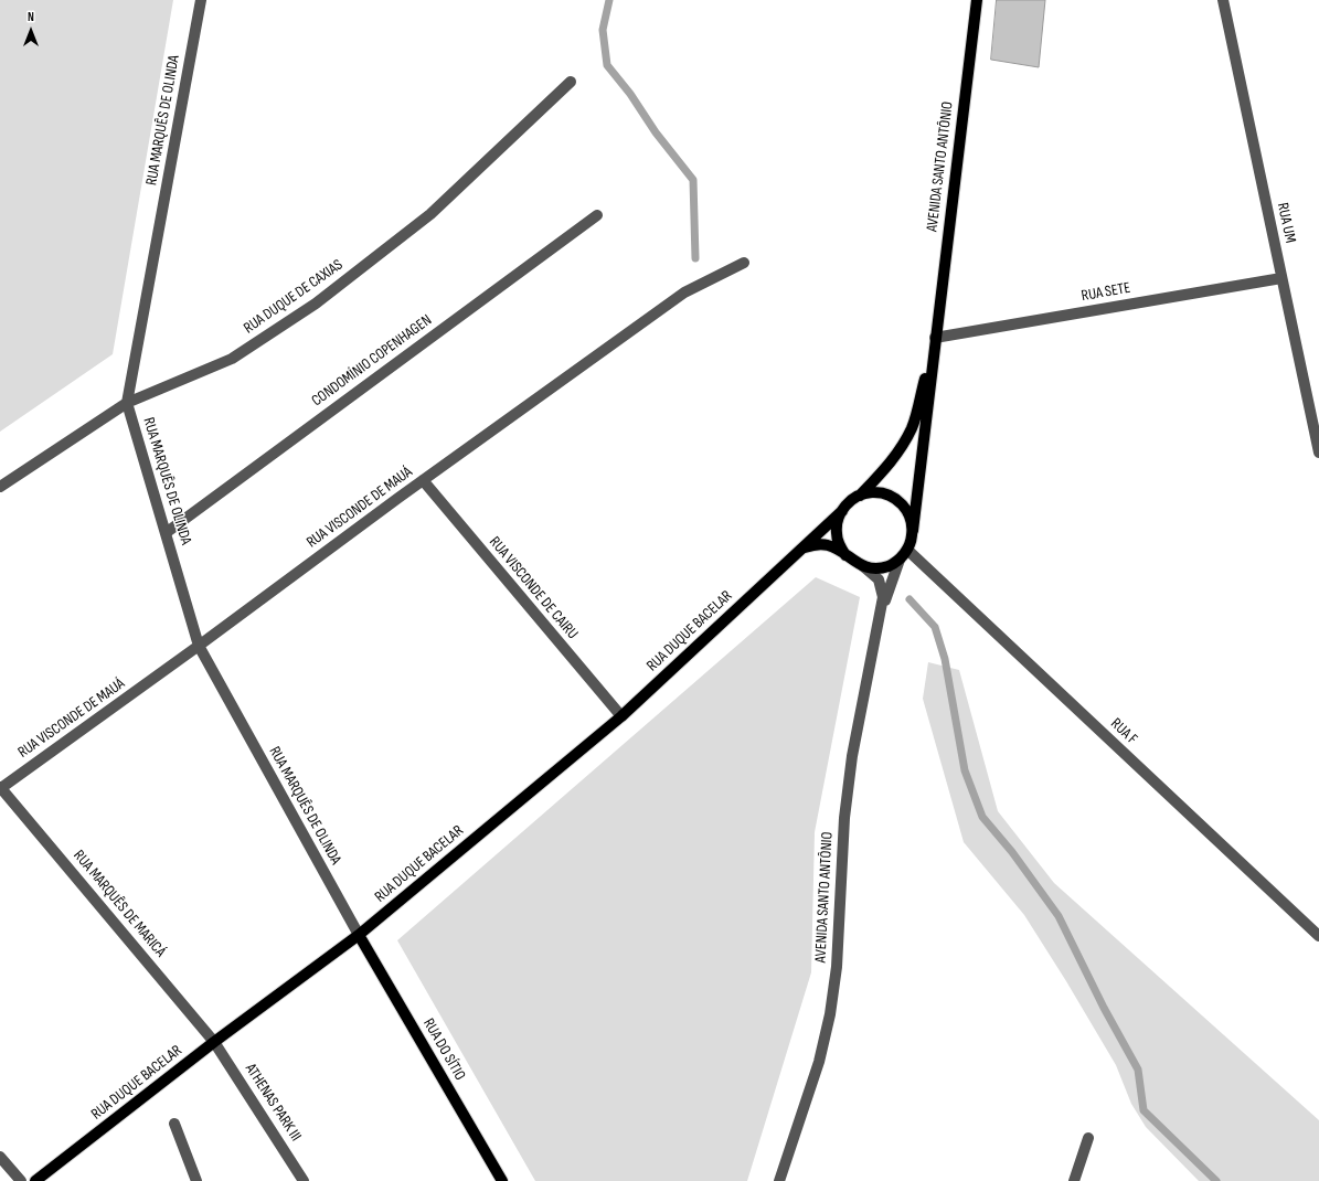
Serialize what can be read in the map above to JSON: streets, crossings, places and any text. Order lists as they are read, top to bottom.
{
  "streets": {
    "main road": ["AVENIDA SANTO ANTÔNIO", "RUA DUQUE BACELAR", "RUA DO SÍTIO"],
    "street": [
      "RUA MARQUÊS DE OLINDA",
      "RUA UM",
      "RUA SETE",
      "RUA DUQUE DE CAXIAS",
      "CONDOMÍNIO COPENHAGEN",
      "RUA VISCONDE DE MAUÁ",
      "RUA VISCONDE DE CAIRU",
      "RUA F",
      "RUA MARQUÊS DE MARICÁ",
      "ATHENAS PARK III"
    ]
  },
  "crossings": [
    ["RUA MARQUÊS DE OLINDA", "RUA DUQUE DE CAXIAS"],
    ["RUA MARQUÊS DE OLINDA", "CONDOMÍNIO COPENHAGEN"],
    ["RUA MARQUÊS DE OLINDA", "RUA VISCONDE DE MAUÁ"],
    ["RUA MARQUÊS DE OLINDA", "RUA DUQUE BACELAR"],
    ["RUA MARQUÊS DE OLINDA", "RUA DO SÍTIO"],
    ["AVENIDA SANTO ANTÔNIO", "RUA SETE"],
    ["AVENIDA SANTO ANTÔNIO", "RUA DUQUE BACELAR"],
    ["AVENIDA SANTO ANTÔNIO", "RUA F"],
    ["RUA UM", "RUA SETE"],
    ["RUA VISCONDE DE MAUÁ", "RUA VISCONDE DE CAIRU"],
    ["RUA VISCONDE DE MAUÁ", "RUA MARQUÊS DE MARICÁ"],
    ["RUA VISCONDE DE CAIRU", "RUA DUQUE BACELAR"],
    ["RUA DUQUE BACELAR", "RUA F"],
    ["RUA DUQUE BACELAR", "RUA MARQUÊS DE MARICÁ"],
    ["RUA DUQUE BACELAR", "RUA DO SÍTIO"],
    ["RUA DUQUE BACELAR", "ATHENAS PARK III"],
    ["RUA MARQUÊS DE MARICÁ", "ATHENAS PARK III"]
  ],
  "north": "top"
}
